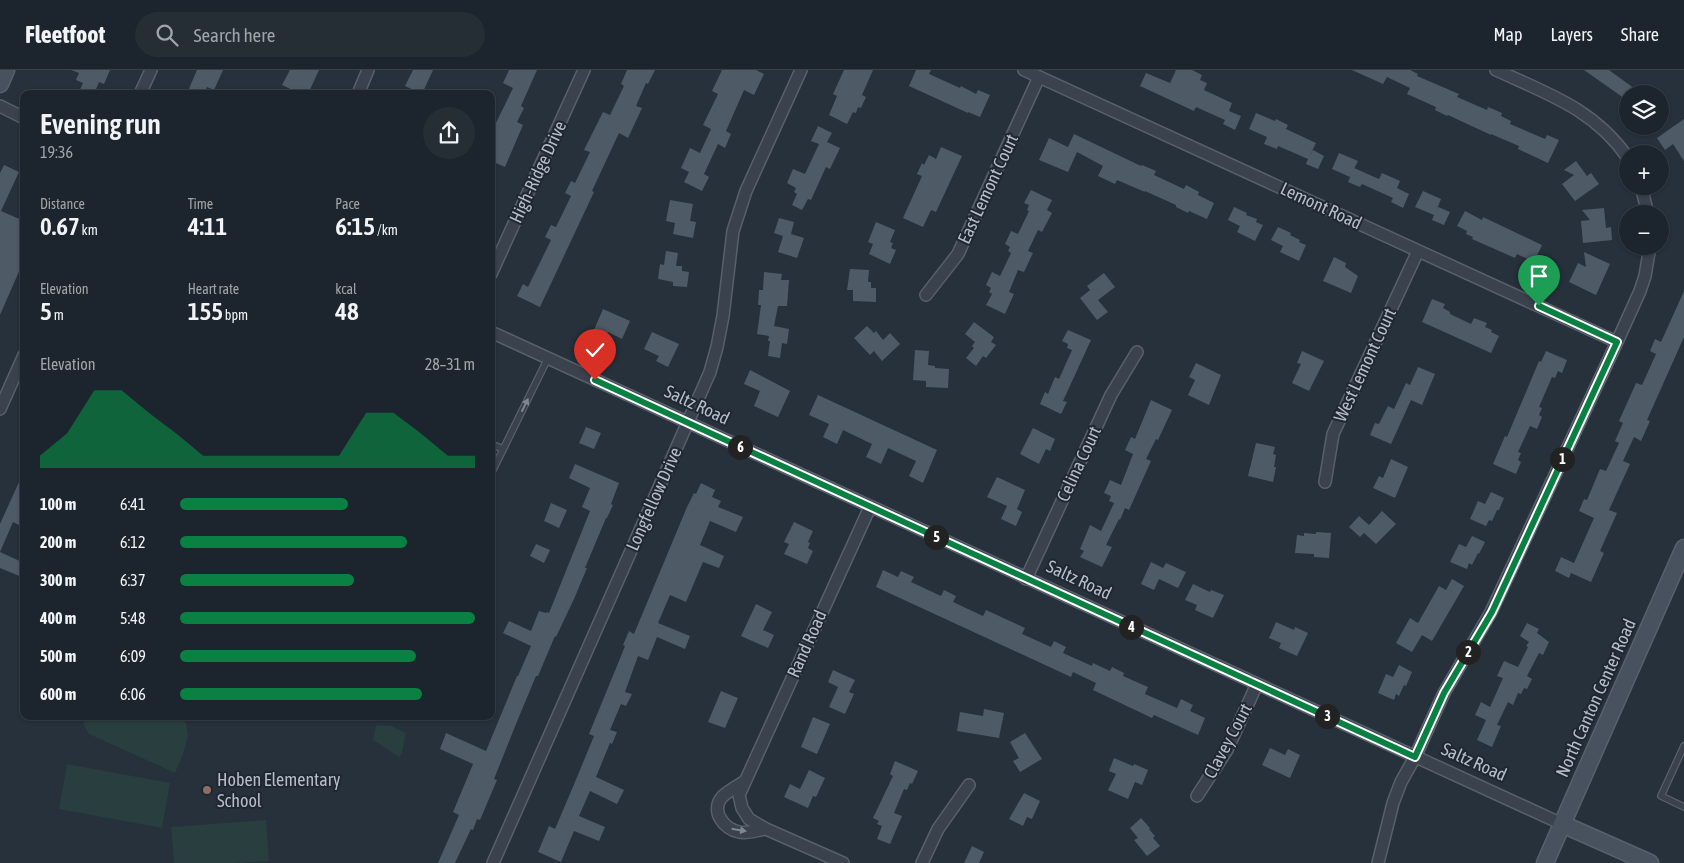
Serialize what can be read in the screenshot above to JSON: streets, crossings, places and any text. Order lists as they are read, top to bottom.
{
  "streets": {
    "main road": ["Saltz Road", "North Canton Center Road"],
    "street": [
      "High-Ridge Drive",
      "East Lemont Court",
      "Lemont Road",
      "West Lemont Court",
      "Celina Court",
      "Longfellow Drive",
      "Rand Road",
      "Clavey Court"
    ]
  },
  "crossings": [
    ["East Lemont Court", "Lemont Road"],
    ["Lemont Road", "West Lemont Court"],
    ["Saltz Road", "Celina Court"],
    ["Saltz Road", "Longfellow Drive"],
    ["Saltz Road", "Rand Road"],
    ["Saltz Road", "North Canton Center Road"],
    ["Saltz Road", "Clavey Court"]
  ],
  "places": ["Hoben Elementary School"],
  "page": {
    "header": "Fleetfoot",
    "search": "Search here",
    "nav": ["Map", "Layers", "Share"],
    "map_buttons": ["+", "−"],
    "heading": ["Evening run", "19:36"],
    "stats": [
      ["Distance", "0.67 km"],
      ["Time", "4:11"],
      ["Pace", "6:15 /km"],
      ["Elevation", "5 m"],
      ["Heart rate", "155 bpm"],
      ["kcal", "48"]
    ],
    "chart": ["Elevation", "28–31 m"],
    "pins": [
      "6",
      "1",
      "5",
      "4",
      "2",
      "3"
    ],
    "list": [
      {
        "name": "100 m",
        "note": "6:41"
      },
      {
        "name": "200 m",
        "note": "6:12"
      },
      {
        "name": "300 m",
        "note": "6:37"
      },
      {
        "name": "400 m",
        "note": "5:48"
      },
      {
        "name": "500 m",
        "note": "6:09"
      },
      {
        "name": "600 m",
        "note": "6:06"
      }
    ]
  }
}
